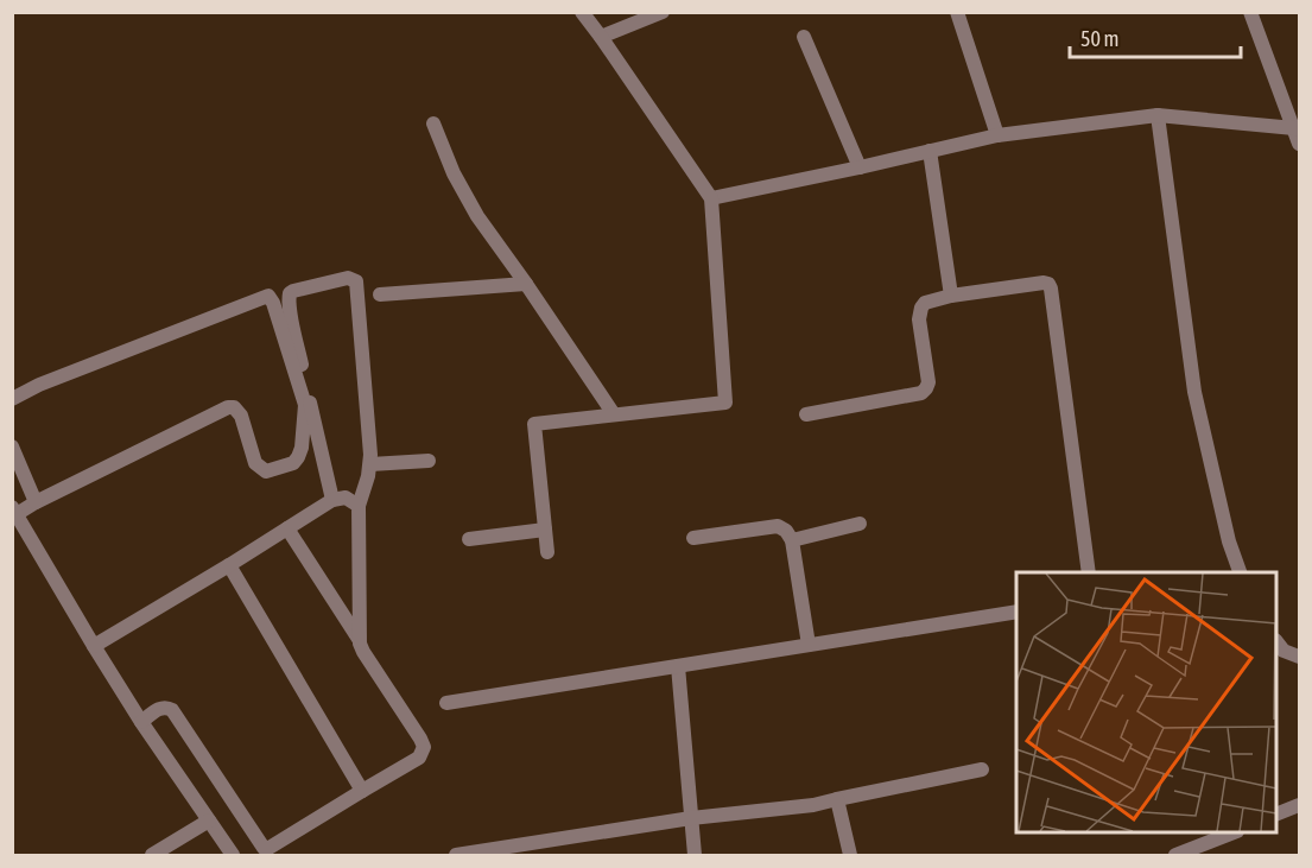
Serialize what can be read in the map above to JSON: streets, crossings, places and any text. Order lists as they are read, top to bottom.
{
  "scale_bar": "50 m"
}
